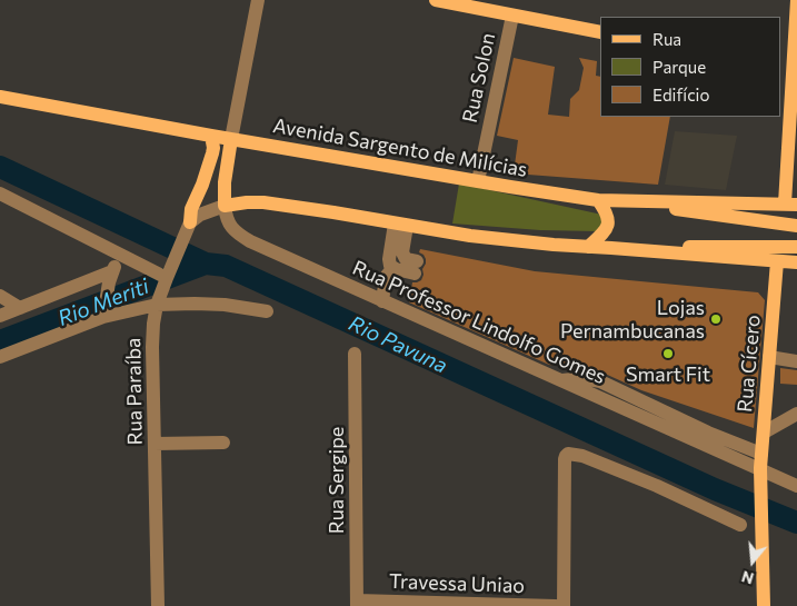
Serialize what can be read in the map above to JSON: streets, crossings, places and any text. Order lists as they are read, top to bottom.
{
  "streets": {
    "main road": ["Avenida Sargento de Milícias", "Rua Professor Lindolfo Gomes", "Rua Cícero"],
    "street": [
      "Rua Solon",
      "Rua Paraíba",
      "Rua Sergipe",
      "Travessa Uniao"
    ]
  },
  "crossings": [
    ["Rua Solon", "Avenida Sargento de Milícias"],
    ["Avenida Sargento de Milícias", "Rua Professor Lindolfo Gomes"],
    ["Rua Professor Lindolfo Gomes", "Rua Cícero"],
    ["Rua Sergipe", "Travessa Uniao"]
  ],
  "water": ["Rio Meriti", "Rio Pavuna"],
  "places": ["Lojas Pernambucanas", "Smart Fit"],
  "legend": ["Rua", "Parque", "Edifício"],
  "north": "bottom"
}
